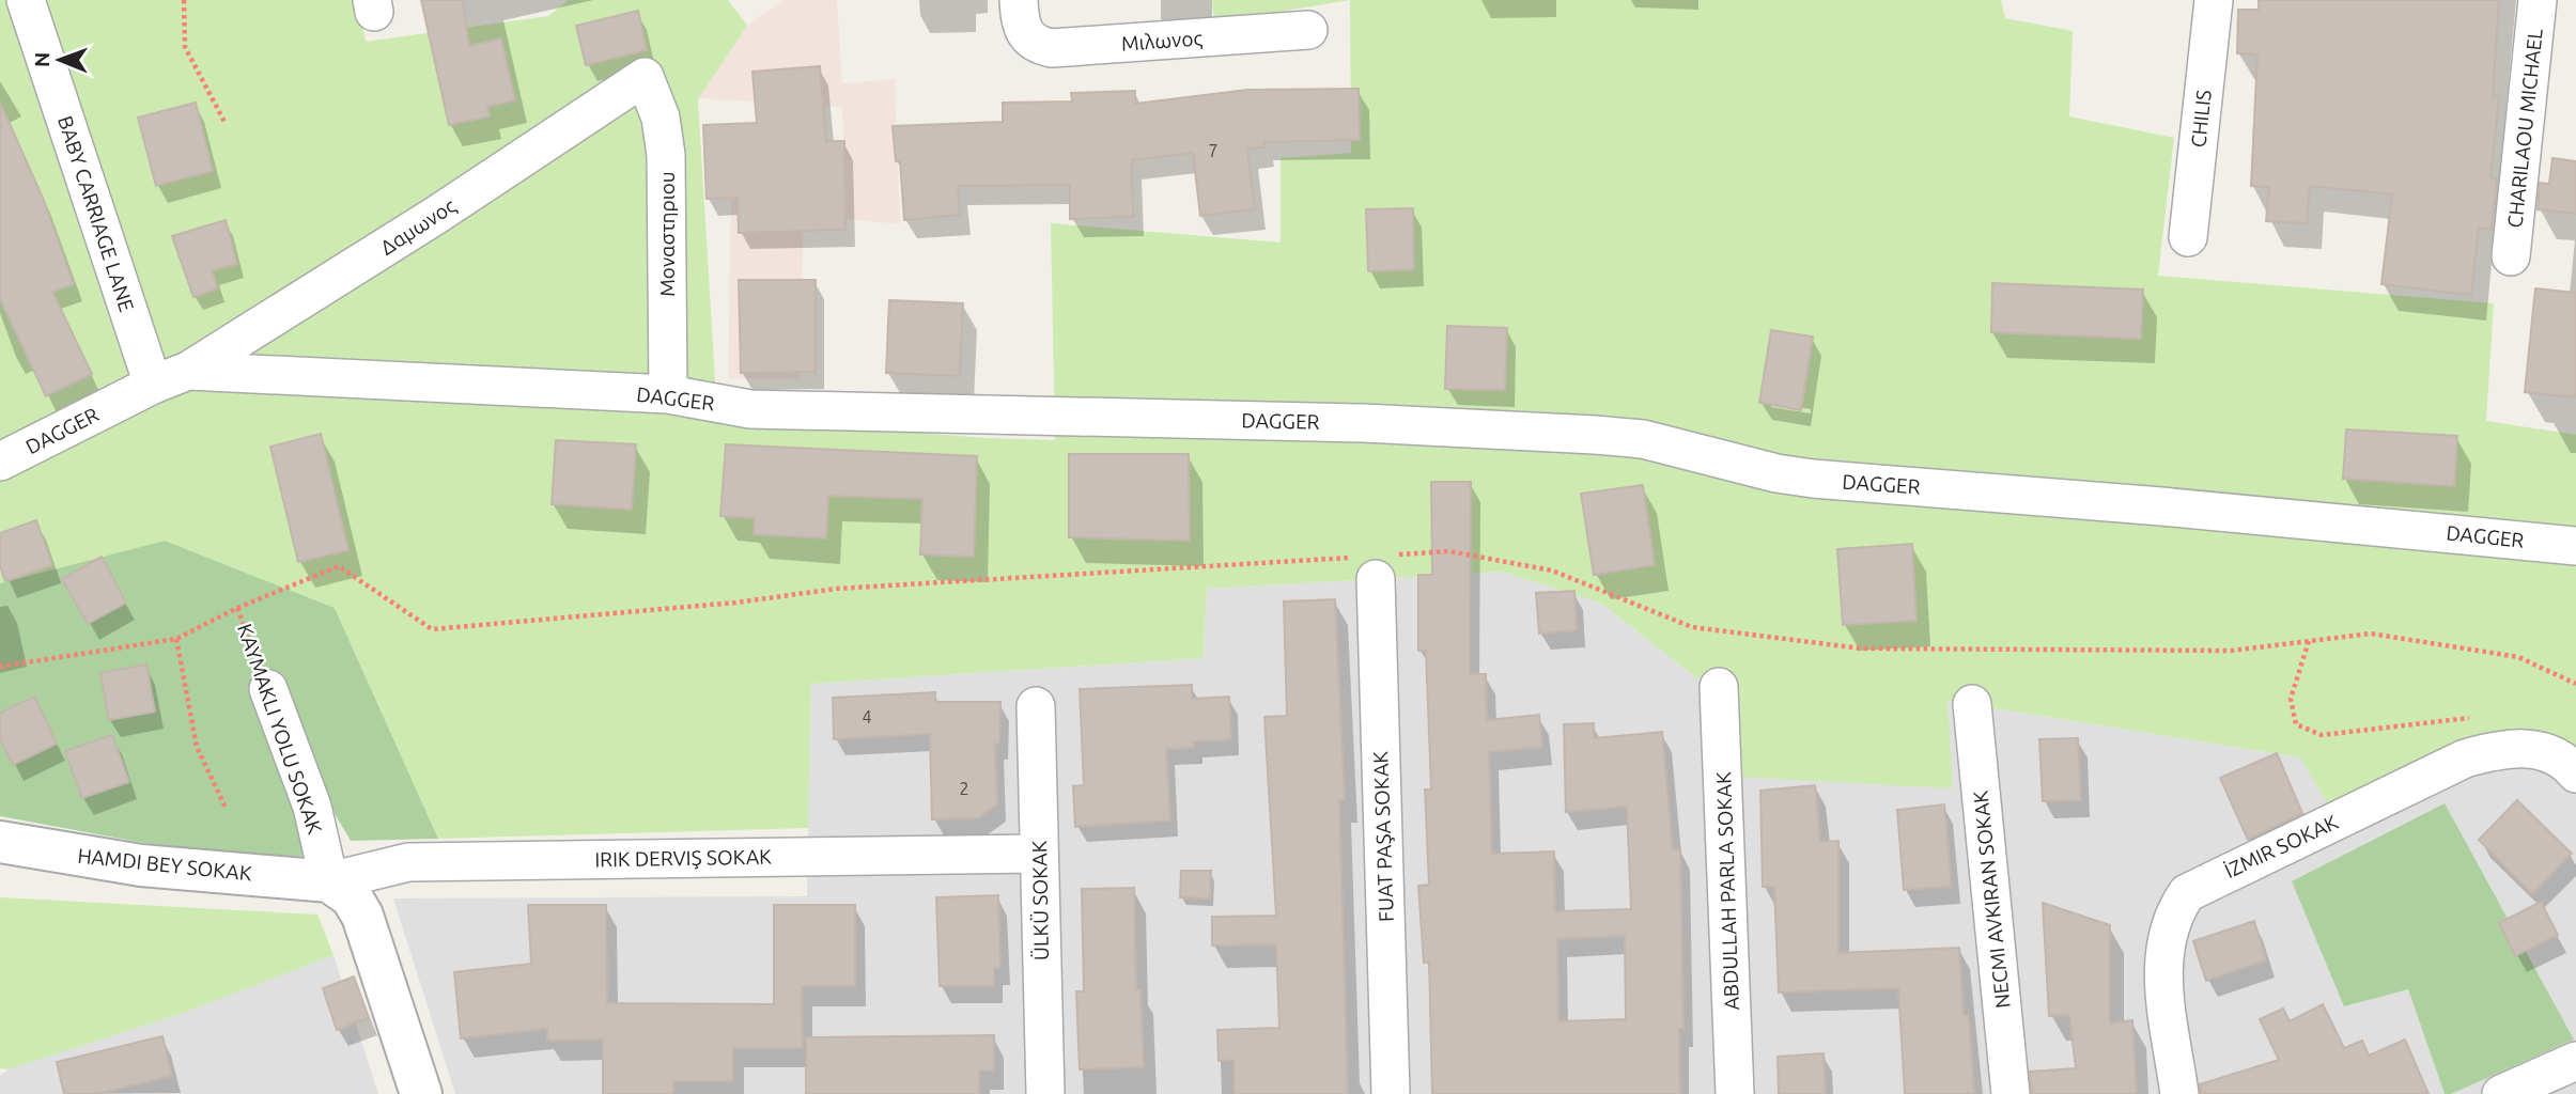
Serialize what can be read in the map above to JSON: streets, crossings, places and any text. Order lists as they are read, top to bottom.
{
  "streets": {
    "street": [
      "Μιλωνος",
      "CHILIS",
      "CHARILAOU MICHAEL",
      "BABY CARRIAGE LANE",
      "Δαμωνος",
      "Μοναστηριου",
      "DAGGER",
      "FUAT PAŞA SOKAK",
      "İZMIR SOKAK",
      "HAMDI BEY SOKAK",
      "ABDULLAH PARLA SOKAK",
      "ÜLKÜ SOKAK"
    ]
  },
  "crossings": [
    ["BABY CARRIAGE LANE", "DAGGER"],
    ["Δαμωνος", "Μοναστηριου"],
    ["Δαμωνος", "DAGGER"],
    ["Μοναστηριου", "DAGGER"]
  ],
  "house_numbers": ["7", "4", "2"],
  "north": "left"
}
